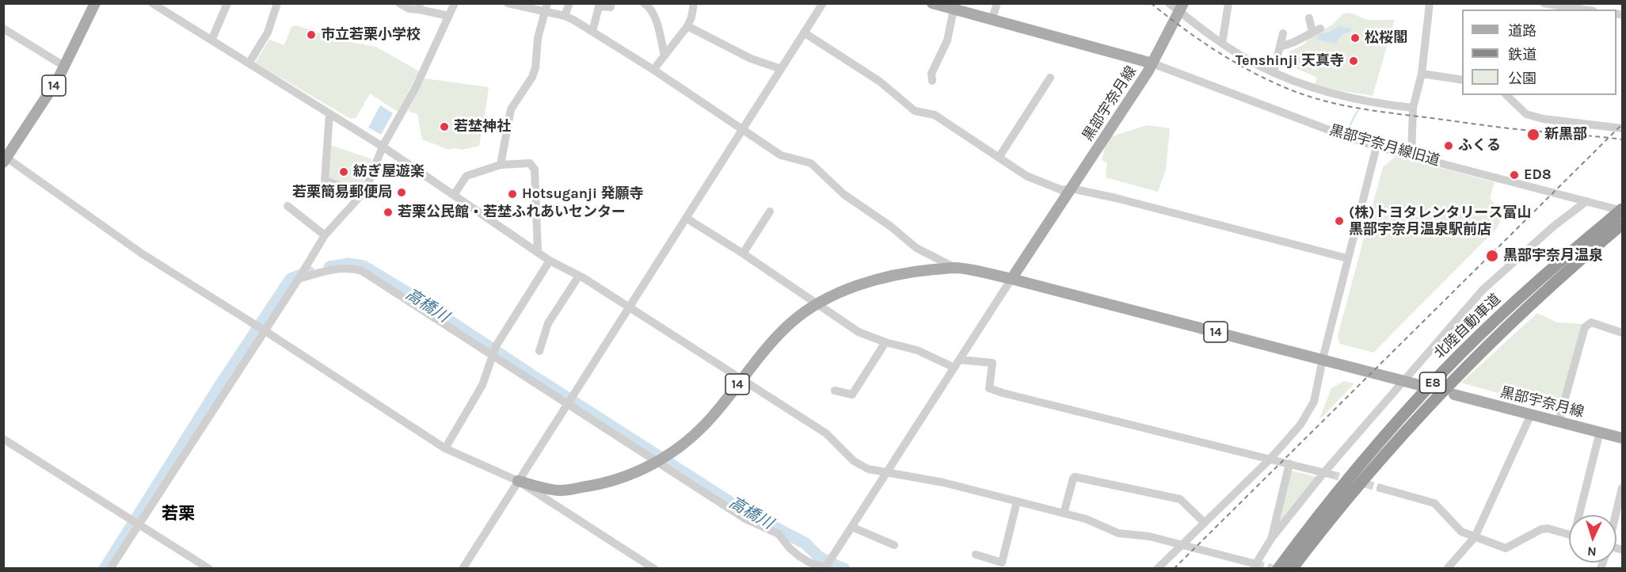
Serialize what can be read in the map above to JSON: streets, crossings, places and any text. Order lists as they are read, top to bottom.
{
  "streets": {
    "highway": ["北陸自動車道", "E8"],
    "main road": ["14", "黒部宇奈月線"],
    "street": ["黒部宇奈月線旧道"]
  },
  "crossings": [
    ["14", "黒部宇奈月線"],
    ["黒部宇奈月線", "黒部宇奈月線旧道"],
    ["黒部宇奈月線旧道", "北陸自動車道"]
  ],
  "districts": ["若栗"],
  "water": ["高橋川"],
  "places": [
    "市立若栗小学校",
    "松桜閣",
    "Tenshinji 天真寺",
    "若埜神社",
    "新黒部",
    "ふくる",
    "紡ぎ屋遊楽",
    "ED8",
    "若栗簡易郵便局",
    "Hotsuganji 発願寺",
    "若栗公民館・若埜ふれあいセンター",
    "(株)トヨタレンタリース富山 黒部宇奈月温泉駅前店",
    "黒部宇奈月温泉"
  ],
  "legend": ["道路", "鉄道", "公園"],
  "north": "bottom"
}
